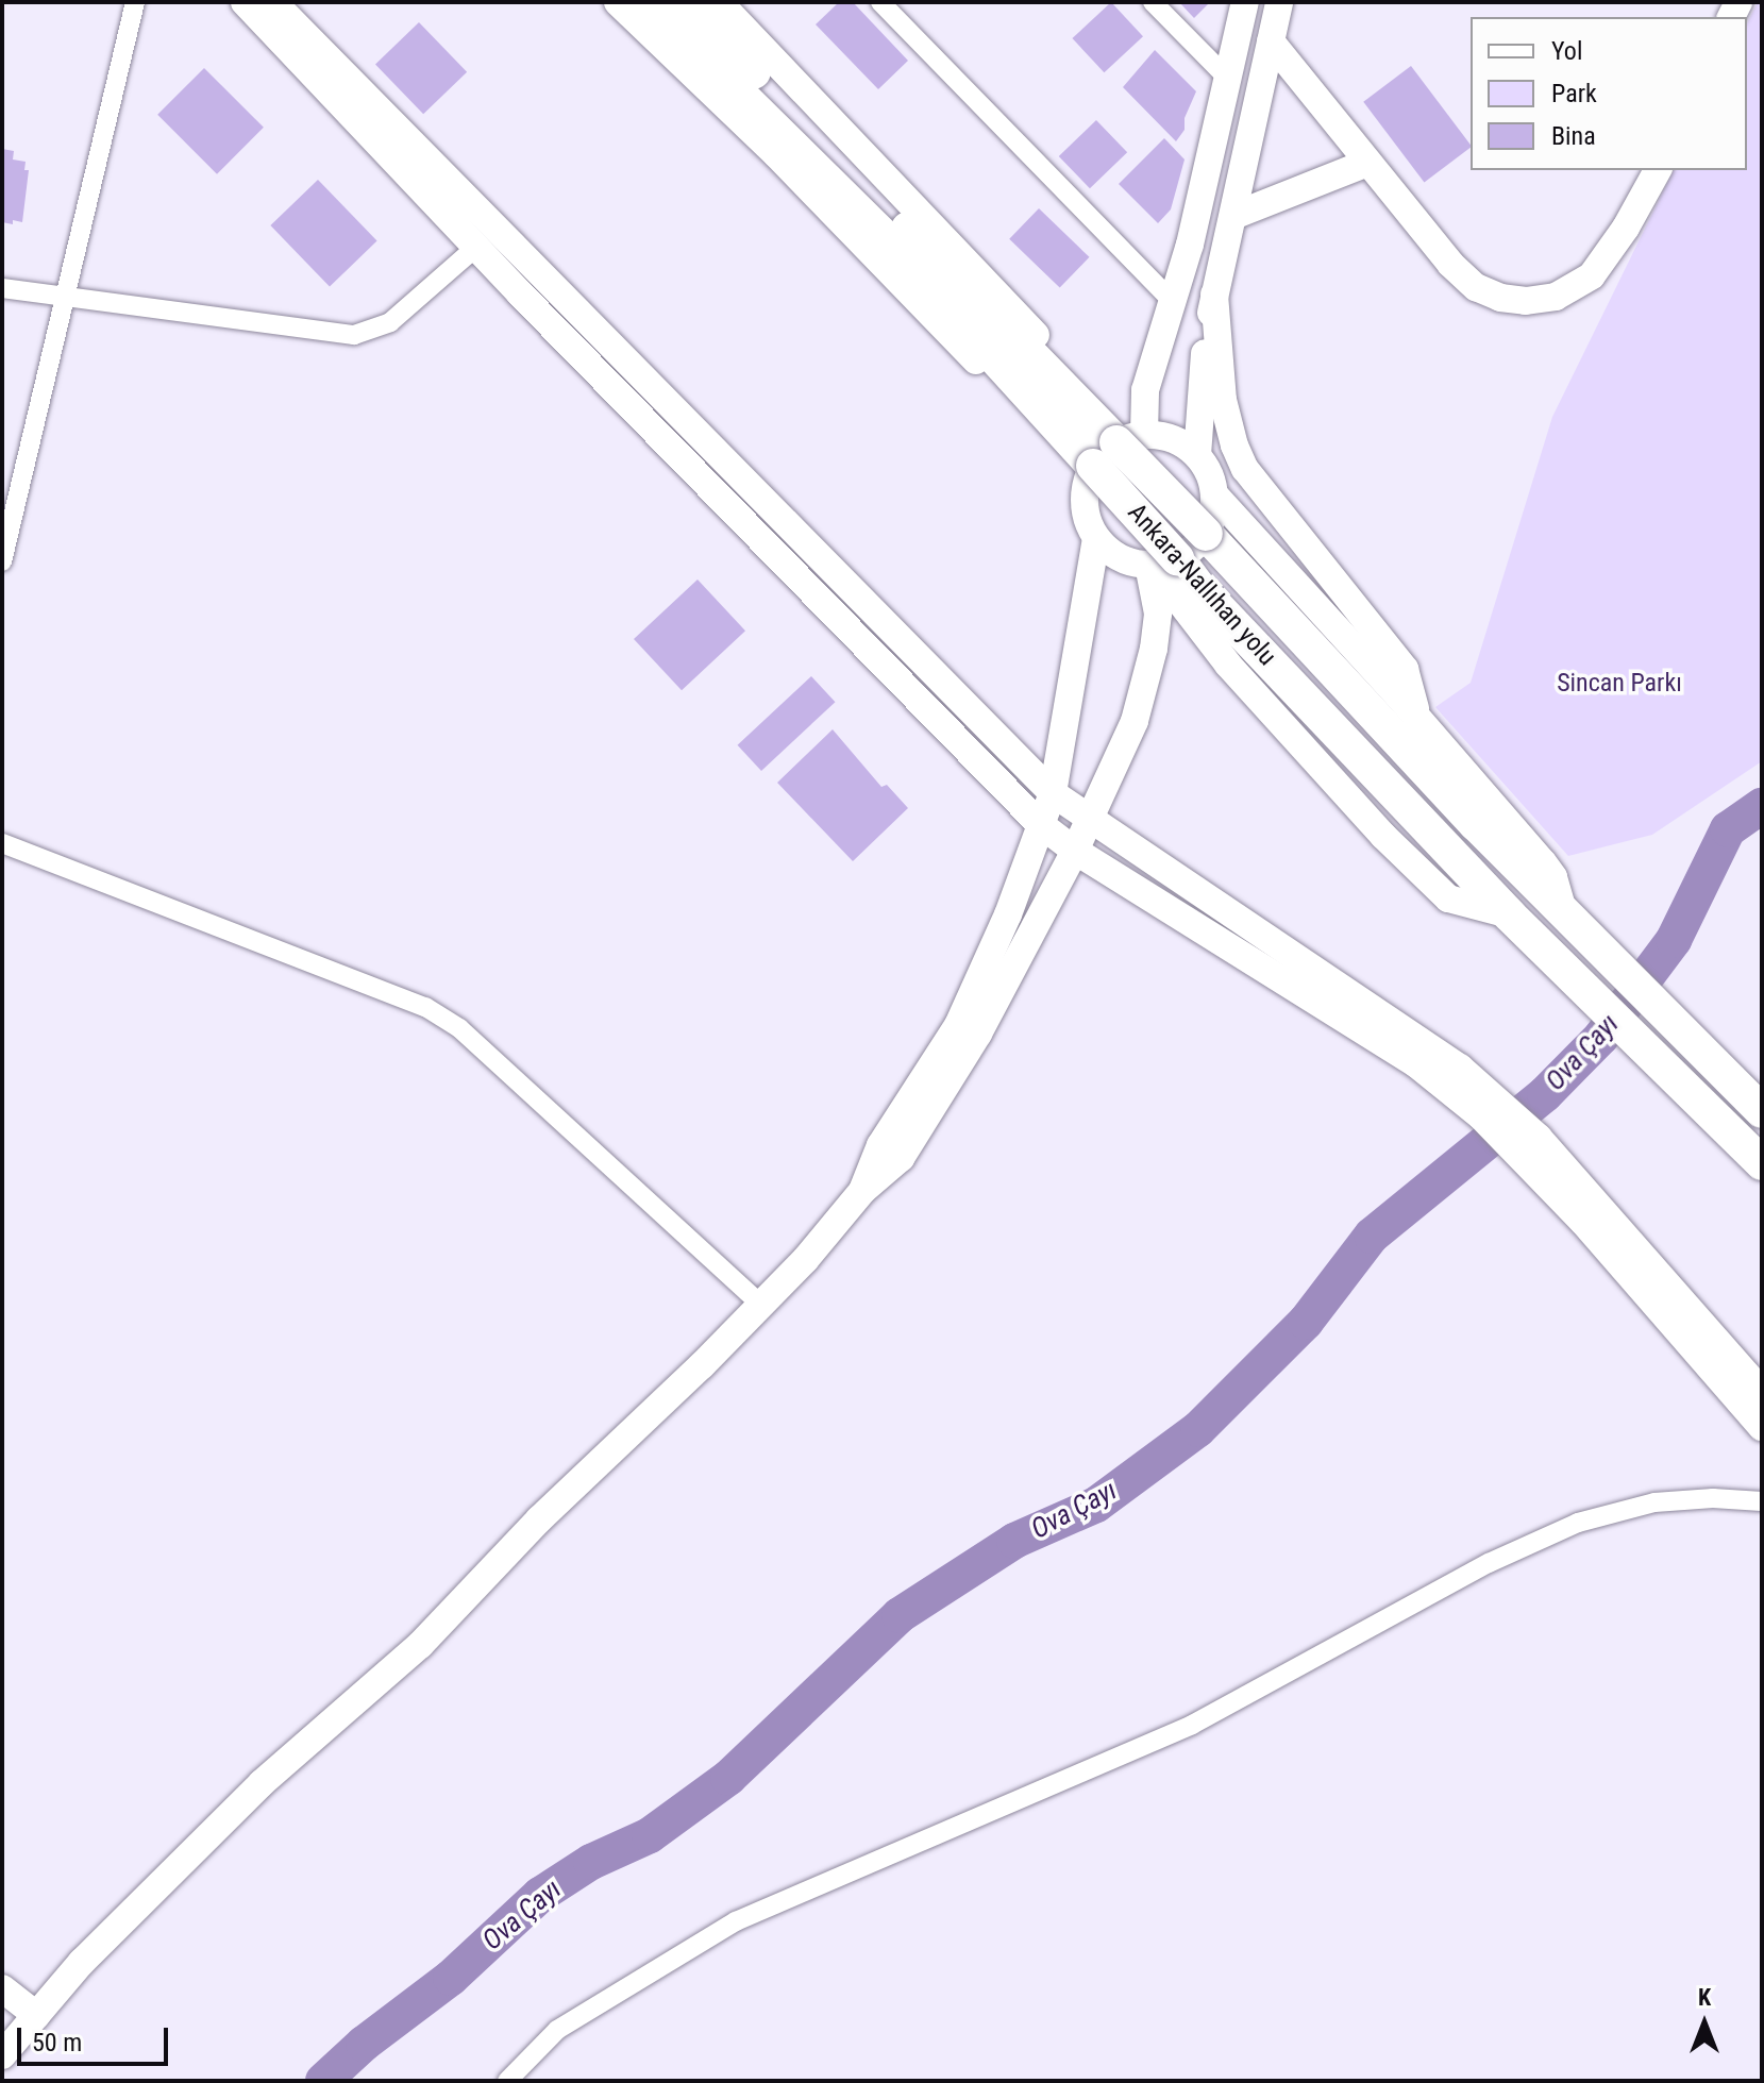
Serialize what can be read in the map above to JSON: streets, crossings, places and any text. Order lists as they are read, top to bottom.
{
  "streets": {
    "highway": ["Ankara-Nallıhan yolu"]
  },
  "water": ["Ova Çayı"],
  "parks": ["Sincan Parkı"],
  "legend": ["Yol", "Park", "Bina"],
  "scale_bar": "50 m",
  "north": "top"
}
